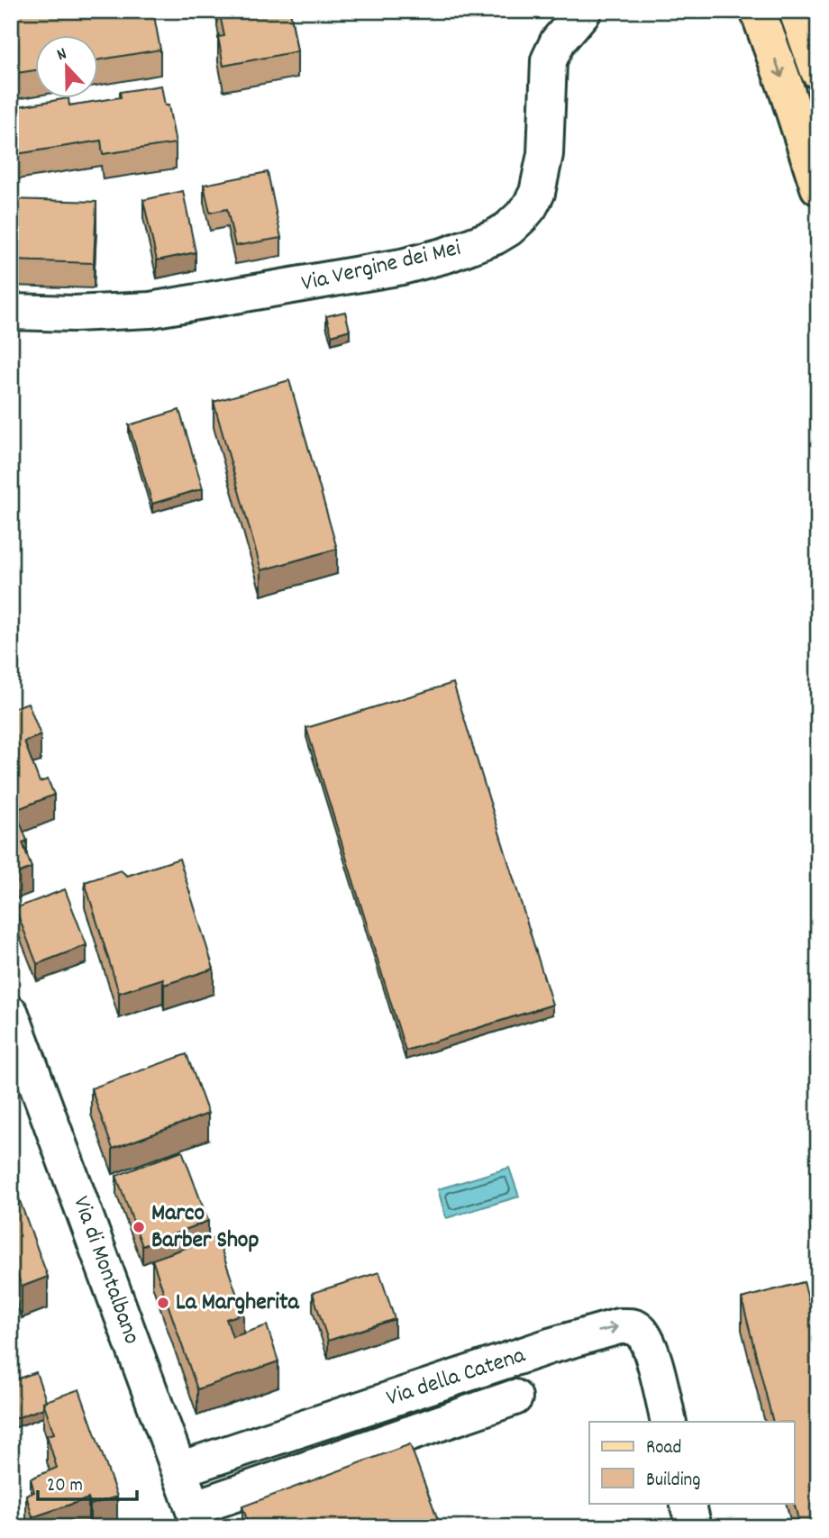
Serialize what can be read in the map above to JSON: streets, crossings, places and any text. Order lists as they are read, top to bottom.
{
  "streets": {
    "street": ["Via Vergine dei Mei", "Via di Montalbano", "Via della Catena"]
  },
  "crossings": [
    ["Via di Montalbano", "Via della Catena"]
  ],
  "places": ["Marco Barber Shop", "La Margherita"],
  "legend": ["Road", "Building"],
  "scale_bar": "20 m",
  "north": "top"
}
